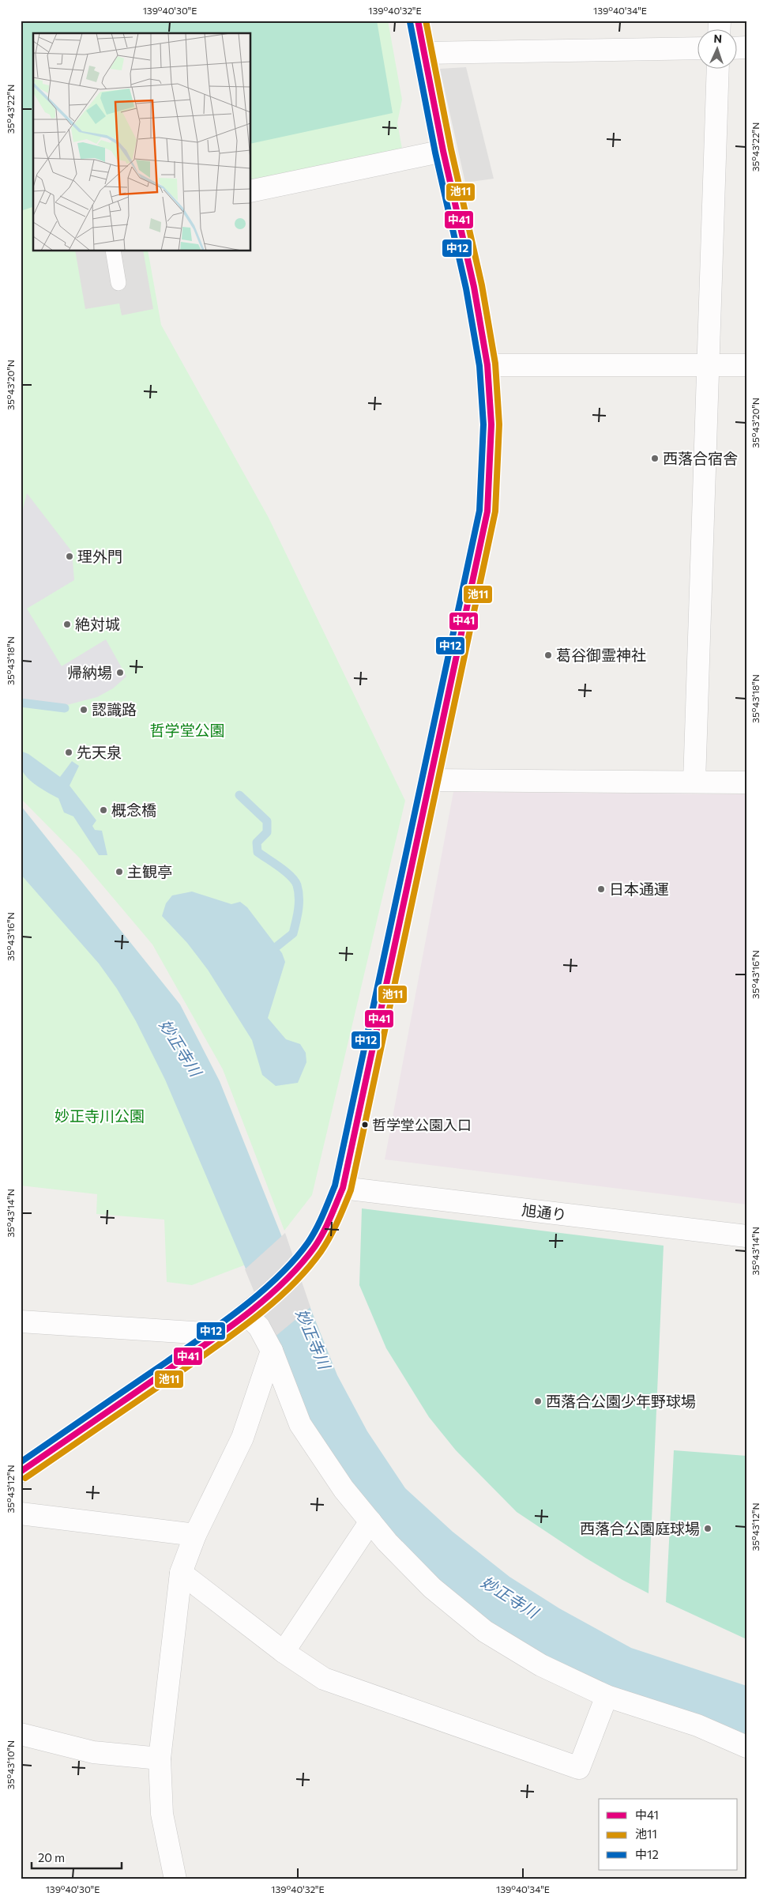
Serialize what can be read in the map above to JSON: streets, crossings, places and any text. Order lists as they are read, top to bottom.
{
  "streets": {
    "street": ["旭通り"]
  },
  "water": ["妙正寺川"],
  "parks": ["哲学堂公園", "妙正寺川公園"],
  "places": [
    "西落合宿舎",
    "理外門",
    "絶対城",
    "葛谷御霊神社",
    "帰納場",
    "認識路",
    "先天泉",
    "概念橋",
    "主観亭",
    "日本通運",
    "哲学堂公園入口",
    "西落合公園少年野球場",
    "西落合公園庭球場"
  ],
  "lines": ["transit line 中41", "transit line 池11", "transit line 中12"],
  "legend": ["中41", "池11", "中12"],
  "scale_bar": "20 m",
  "north": "top",
  "coordinates": [
    "139°40'30\"E",
    "139°40'32\"E",
    "139°40'34\"E",
    "35°43'22\"N",
    "35°43'20\"N",
    "35°43'18\"N",
    "35°43'16\"N",
    "35°43'14\"N",
    "35°43'12\"N",
    "35°43'10\"N"
  ]
}
